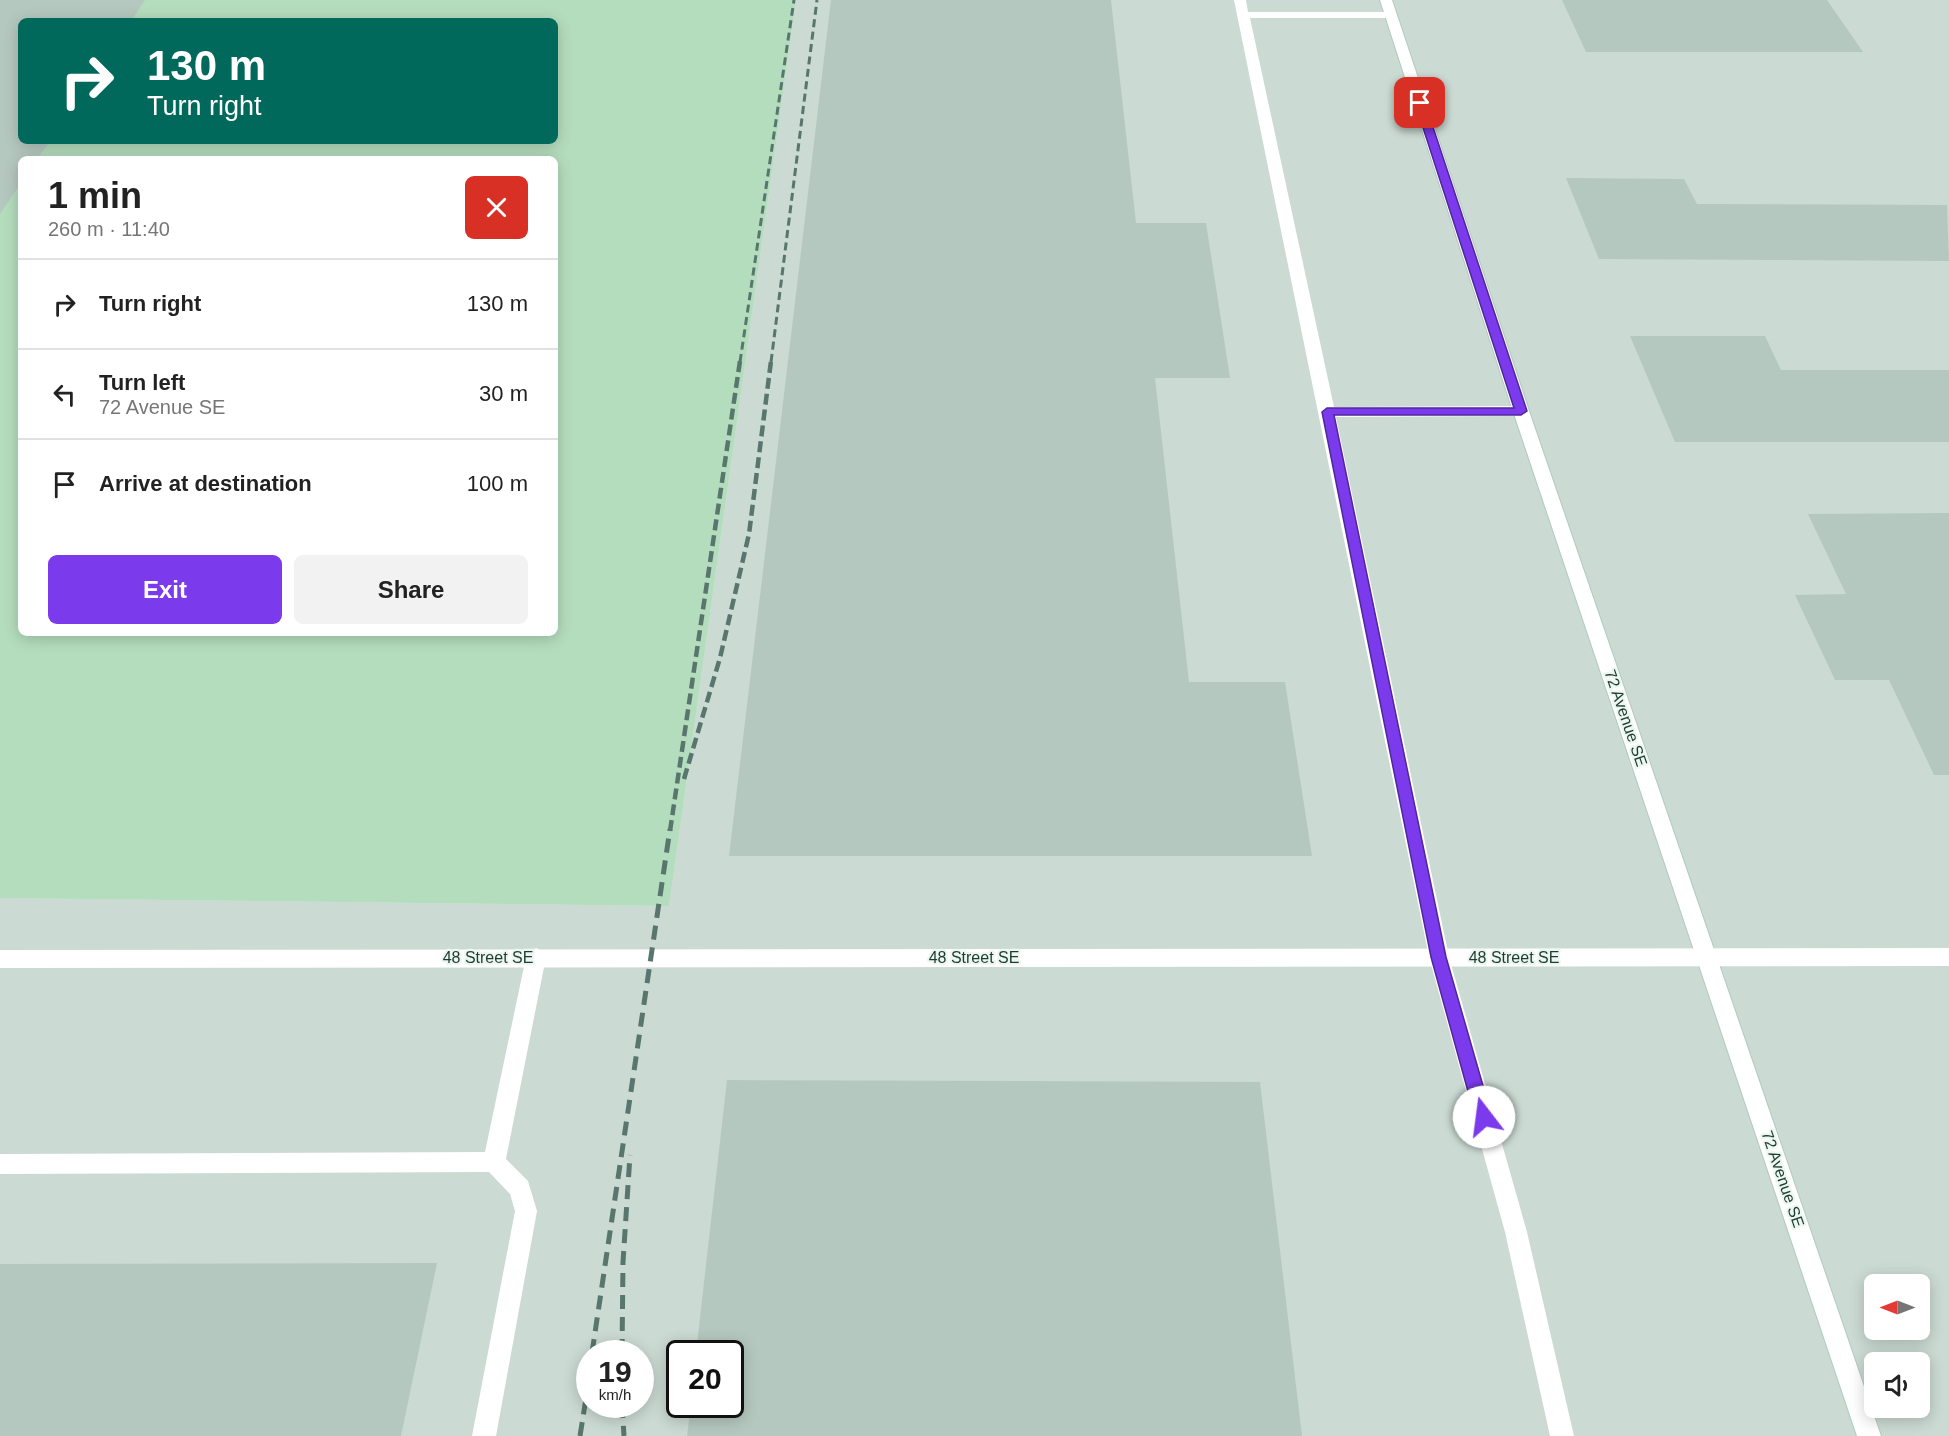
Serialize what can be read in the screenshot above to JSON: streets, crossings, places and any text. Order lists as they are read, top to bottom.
{
  "streets": {
    "street": ["72 Avenue SE", "48 Street SE"]
  },
  "crossings": [
    ["72 Avenue SE", "48 Street SE"]
  ],
  "north": "left",
  "page": {
    "turn": ["130 m", "Turn right"],
    "heading": ["1 min", "260 m · 11:40"],
    "list": [
      {
        "name": "Turn right",
        "value": "130 m"
      },
      {
        "name": "Turn left",
        "note": "72 Avenue SE",
        "value": "30 m"
      },
      {
        "name": "Arrive at destination",
        "value": "100 m"
      }
    ],
    "buttons": ["Exit", "Share"],
    "speed": "19 km/h",
    "limit": "20"
  }
}
